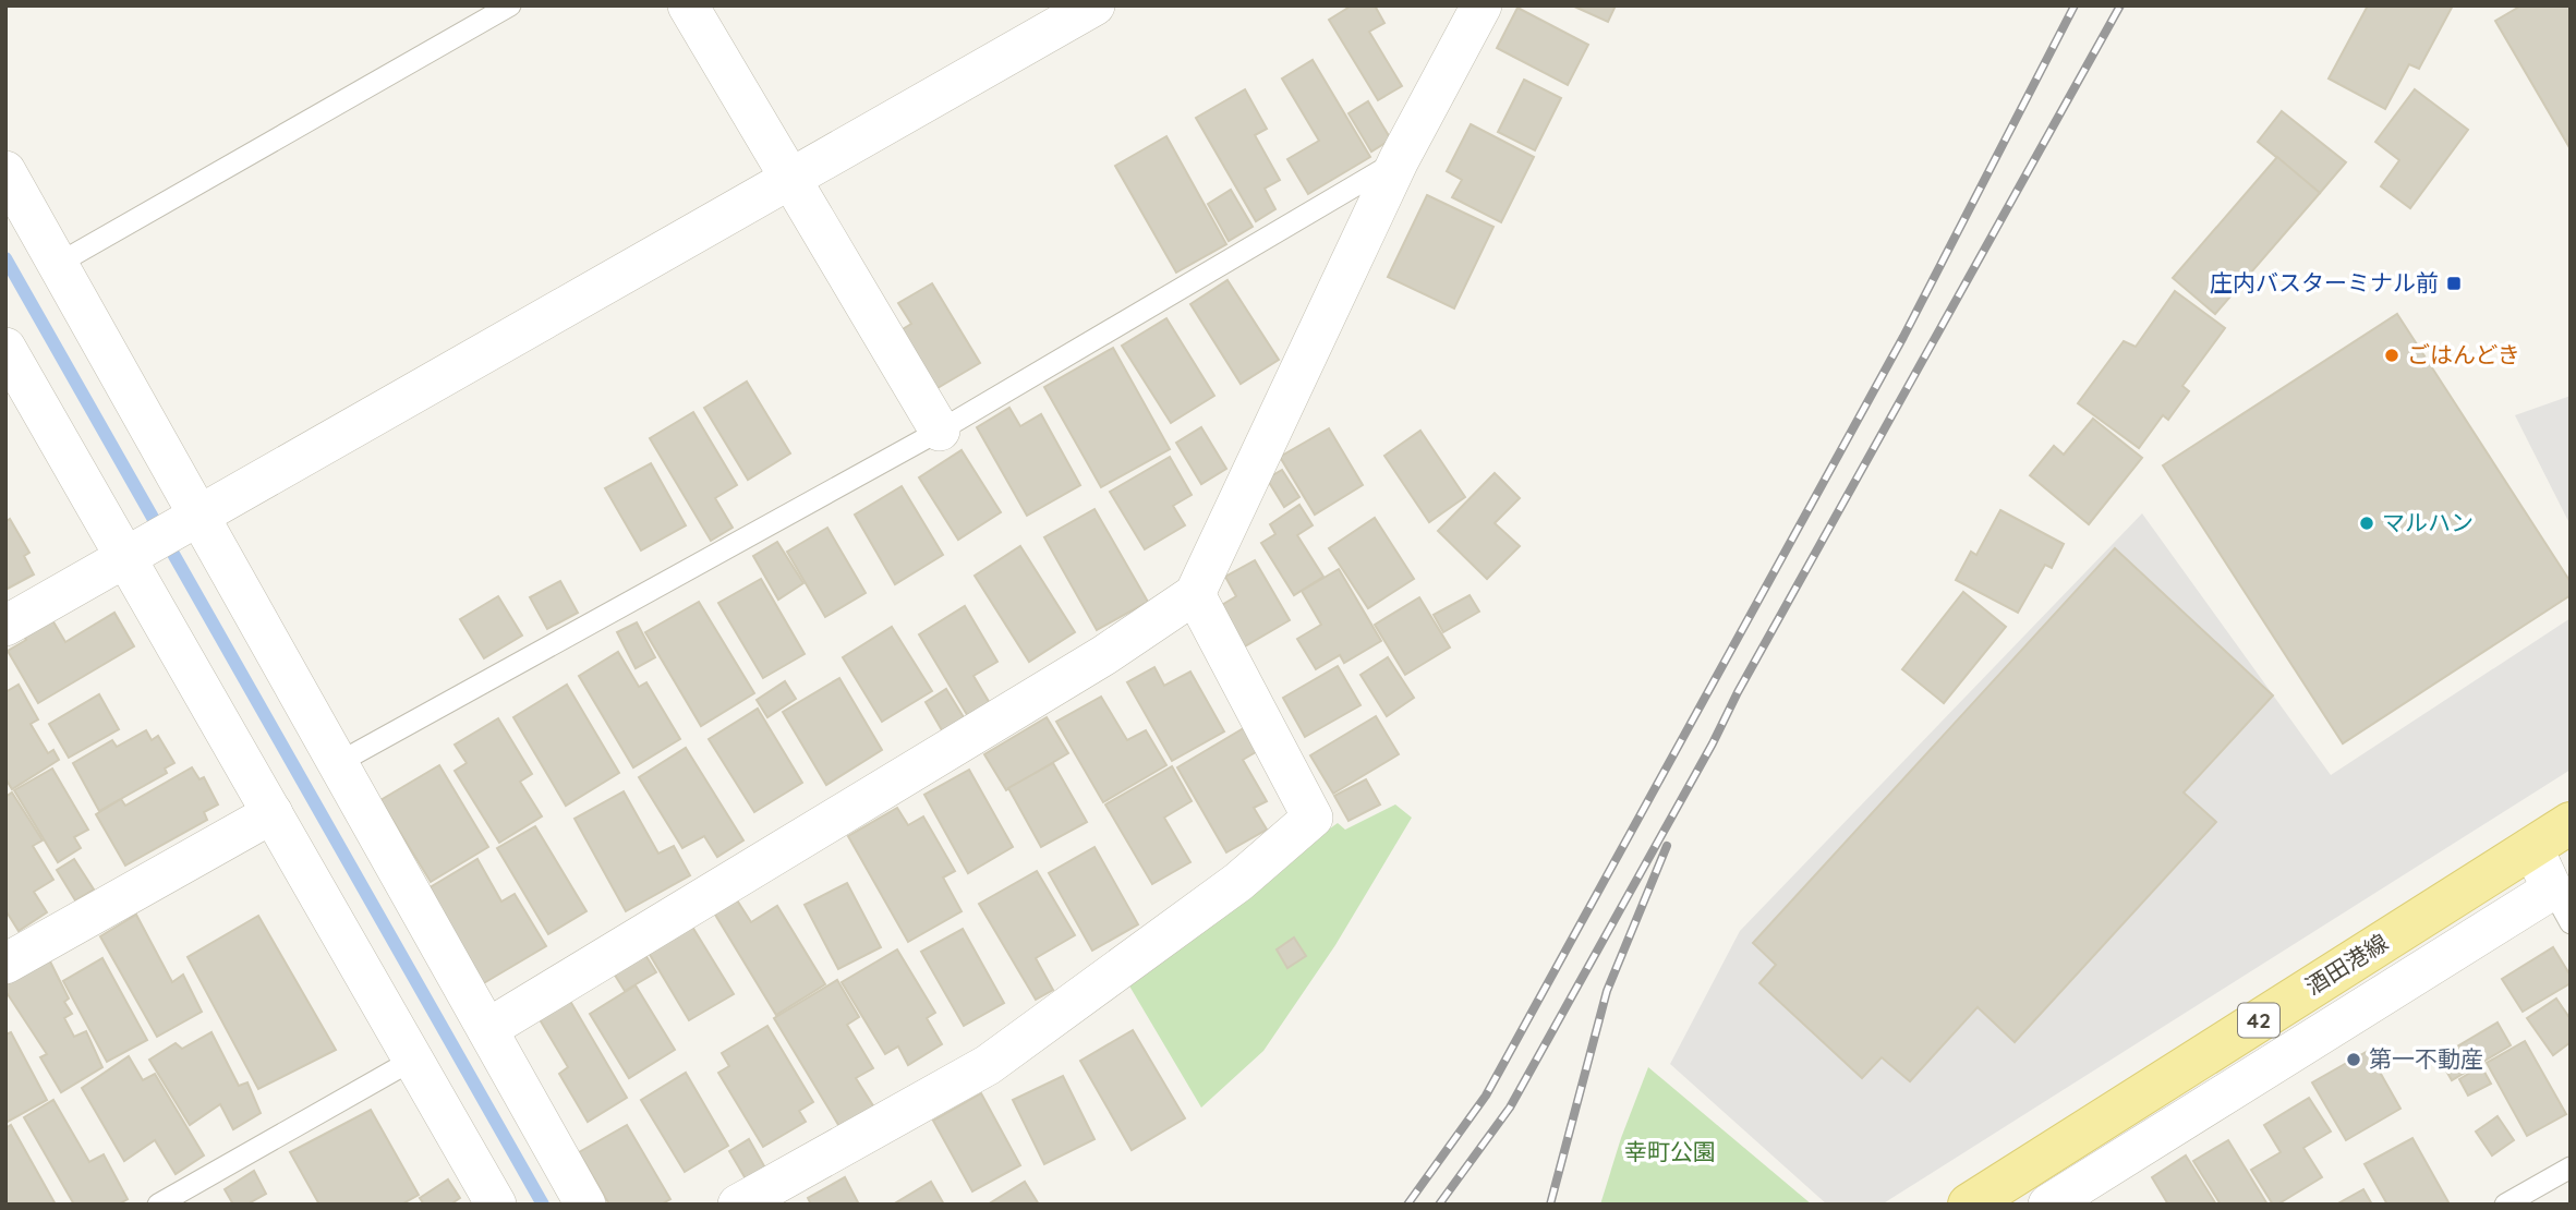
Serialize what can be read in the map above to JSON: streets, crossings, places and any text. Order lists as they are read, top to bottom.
{
  "streets": {
    "main road": ["酒田港線", "42"]
  },
  "parks": ["幸町公園"],
  "places": {
    "transit": ["庄内バスターミナル前"],
    "other": ["ごはんどき", "マルハン", "第一不動産"]
  }
}
